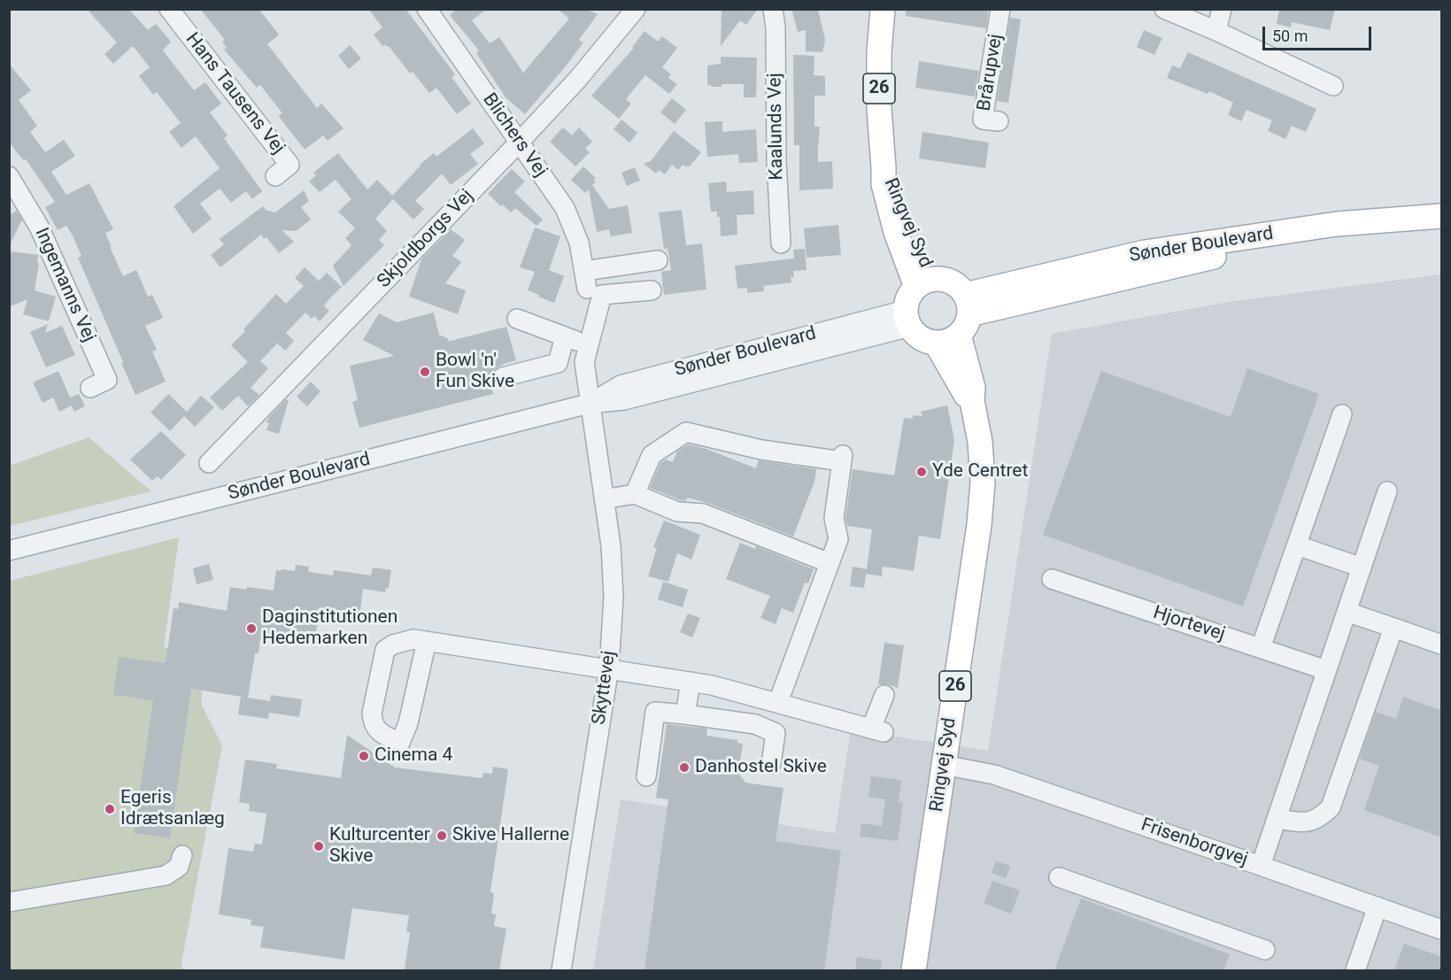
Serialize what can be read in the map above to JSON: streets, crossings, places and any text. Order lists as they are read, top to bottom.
{
  "streets": {
    "main road": ["26", "Ringvej Syd", "Sønder Boulevard"],
    "street": [
      "Brårupvej",
      "Hans Tausens Vej",
      "Kaalunds Vej",
      "Blichers Vej",
      "Skjoldborgs Vej",
      "Ingemanns Vej",
      "Hjortevej",
      "Skyttevej",
      "Frisenborgvej"
    ]
  },
  "crossings": [
    ["Blichers Vej", "Skjoldborgs Vej"],
    ["Ringvej Syd", "Sønder Boulevard"],
    ["Ringvej Syd", "Frisenborgvej"],
    ["Sønder Boulevard", "Skyttevej"]
  ],
  "places": [
    "Bowl 'n' Fun Skive",
    "Yde Centret",
    "Daginstitutionen Hedemarken",
    "Cinema 4",
    "Danhostel Skive",
    "Egeris Idrætsanlæg",
    "Skive Hallerne",
    "Kulturcenter Skive"
  ],
  "scale_bar": "50 m"
}
